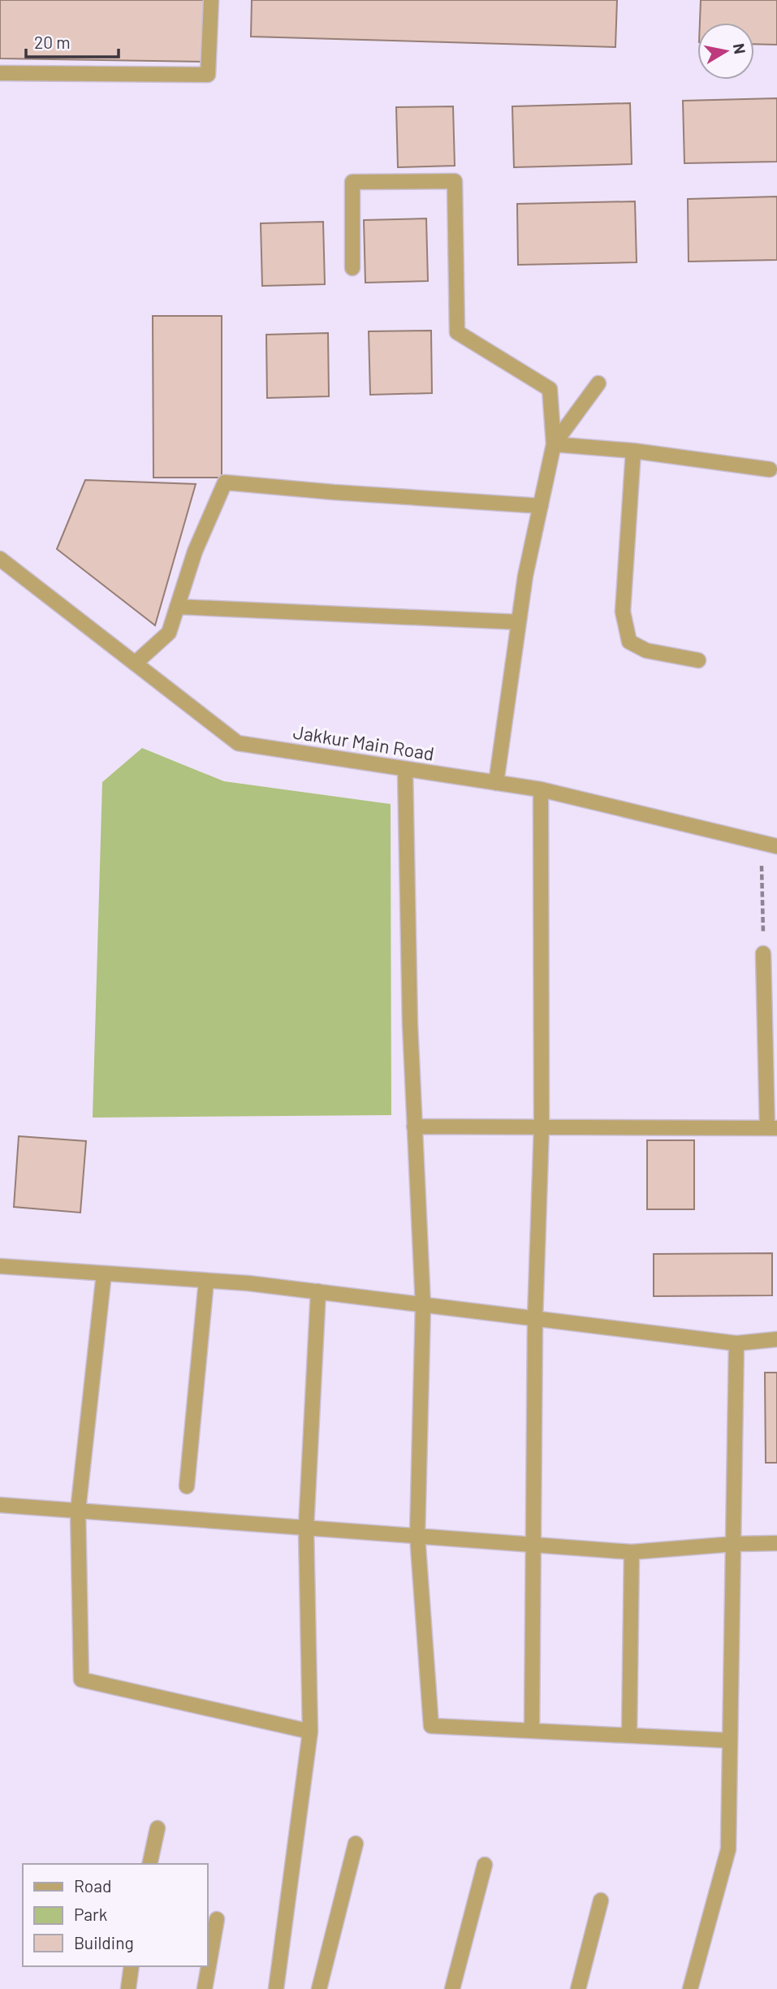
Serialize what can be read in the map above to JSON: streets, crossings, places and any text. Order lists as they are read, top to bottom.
{
  "streets": {
    "street": ["Jakkur Main Road"]
  },
  "legend": ["Road", "Park", "Building"],
  "scale_bar": "20 m",
  "north": "right"
}
